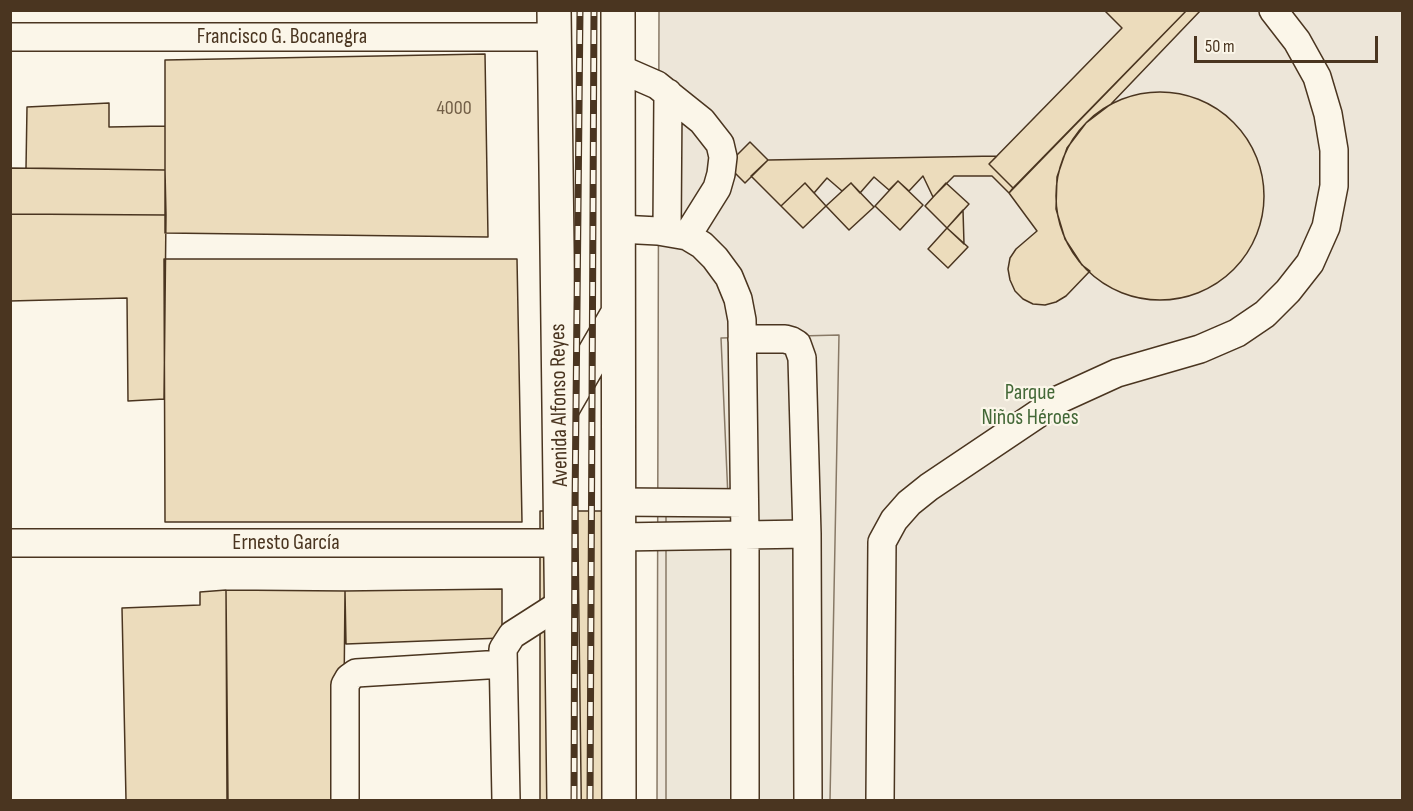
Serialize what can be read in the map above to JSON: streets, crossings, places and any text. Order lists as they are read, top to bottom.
{
  "streets": {
    "highway": ["Avenida Alfonso Reyes"],
    "lane": ["Francisco G. Bocanegra", "Ernesto García"]
  },
  "crossings": [
    ["Francisco G. Bocanegra", "Avenida Alfonso Reyes"],
    ["Avenida Alfonso Reyes", "Ernesto García"]
  ],
  "parks": ["Parque Niños Héroes"],
  "house_numbers": ["4000"],
  "scale_bar": "50 m"
}
